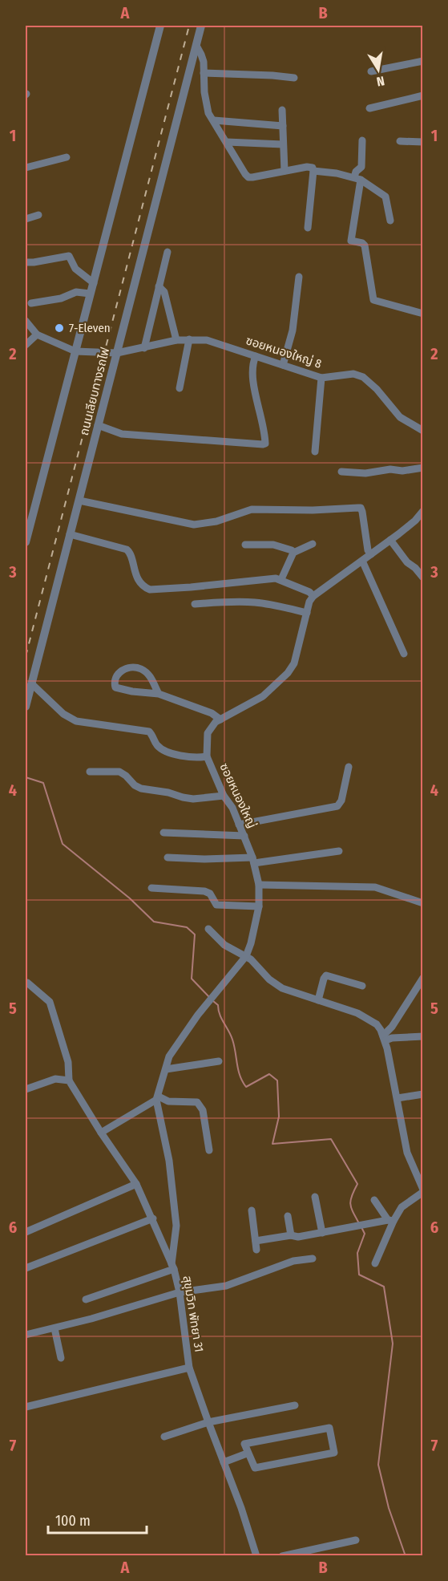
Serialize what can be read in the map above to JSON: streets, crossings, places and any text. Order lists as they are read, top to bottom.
{
  "streets": {
    "street": [
      "ซอยหนองใหญ่ 8",
      "ถนนเลียบทางรถไฟ",
      "ซอยหนองใหญ่",
      "สุขุมวิท พัทยา 31"
    ]
  },
  "crossings": [
    ["ซอยหนองใหญ่ 8", "ถนนเลียบทางรถไฟ"]
  ],
  "places": ["7-Eleven"],
  "scale_bar": "100 m",
  "north": "bottom",
  "grid": {
    "columns": ["A", "B"],
    "rows": [
      "1",
      "2",
      "3",
      "4",
      "5",
      "6",
      "7"
    ]
  }
}
